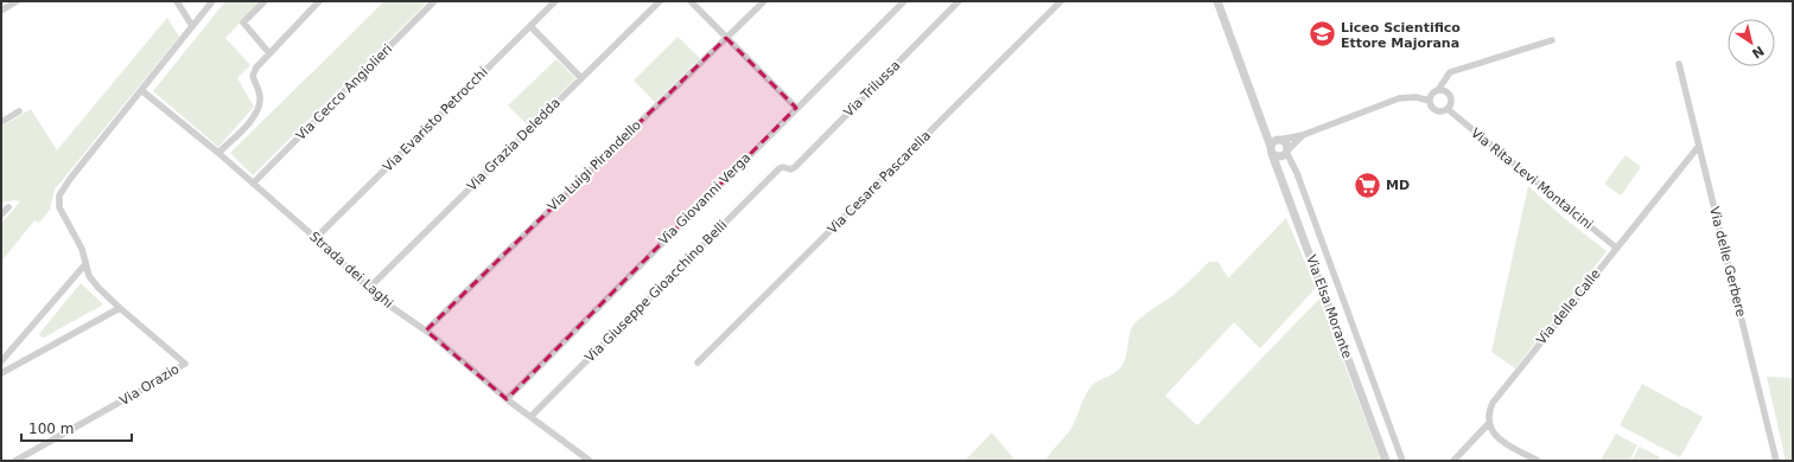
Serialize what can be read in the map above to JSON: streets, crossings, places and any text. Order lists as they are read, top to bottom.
{
  "streets": {
    "street": [
      "Via Trilussa",
      "Via Cecco Angiolieri",
      "Via Evaristo Petrocchi",
      "Via Grazia Deledda",
      "Via Luigi Pirandello",
      "Via Rita Levi Montalcini",
      "Via Cesare Pascarella",
      "Via Giovanni Verga",
      "Via delle Gerbere",
      "Strada dei Laghi",
      "Via Giuseppe Gioacchino Belli",
      "Via Elsa Morante",
      "Via delle Calle",
      "Via Orazio"
    ]
  },
  "crossings": [
    ["Via Trilussa", "Via Giuseppe Gioacchino Belli"],
    ["Via Cecco Angiolieri", "Strada dei Laghi"],
    ["Via Evaristo Petrocchi", "Strada dei Laghi"],
    ["Via Grazia Deledda", "Strada dei Laghi"],
    ["Via Luigi Pirandello", "Strada dei Laghi"],
    ["Via Rita Levi Montalcini", "Via Elsa Morante"],
    ["Via Rita Levi Montalcini", "Via delle Calle"],
    ["Via Giovanni Verga", "Strada dei Laghi"],
    ["Via delle Gerbere", "Via delle Calle"],
    ["Strada dei Laghi", "Via Giuseppe Gioacchino Belli"]
  ],
  "places": {
    "school or university": ["Liceo Scientifico Ettore Majorana"],
    "supermarket": ["MD"]
  },
  "scale_bar": "100 m",
  "north": "bottom right"
}
